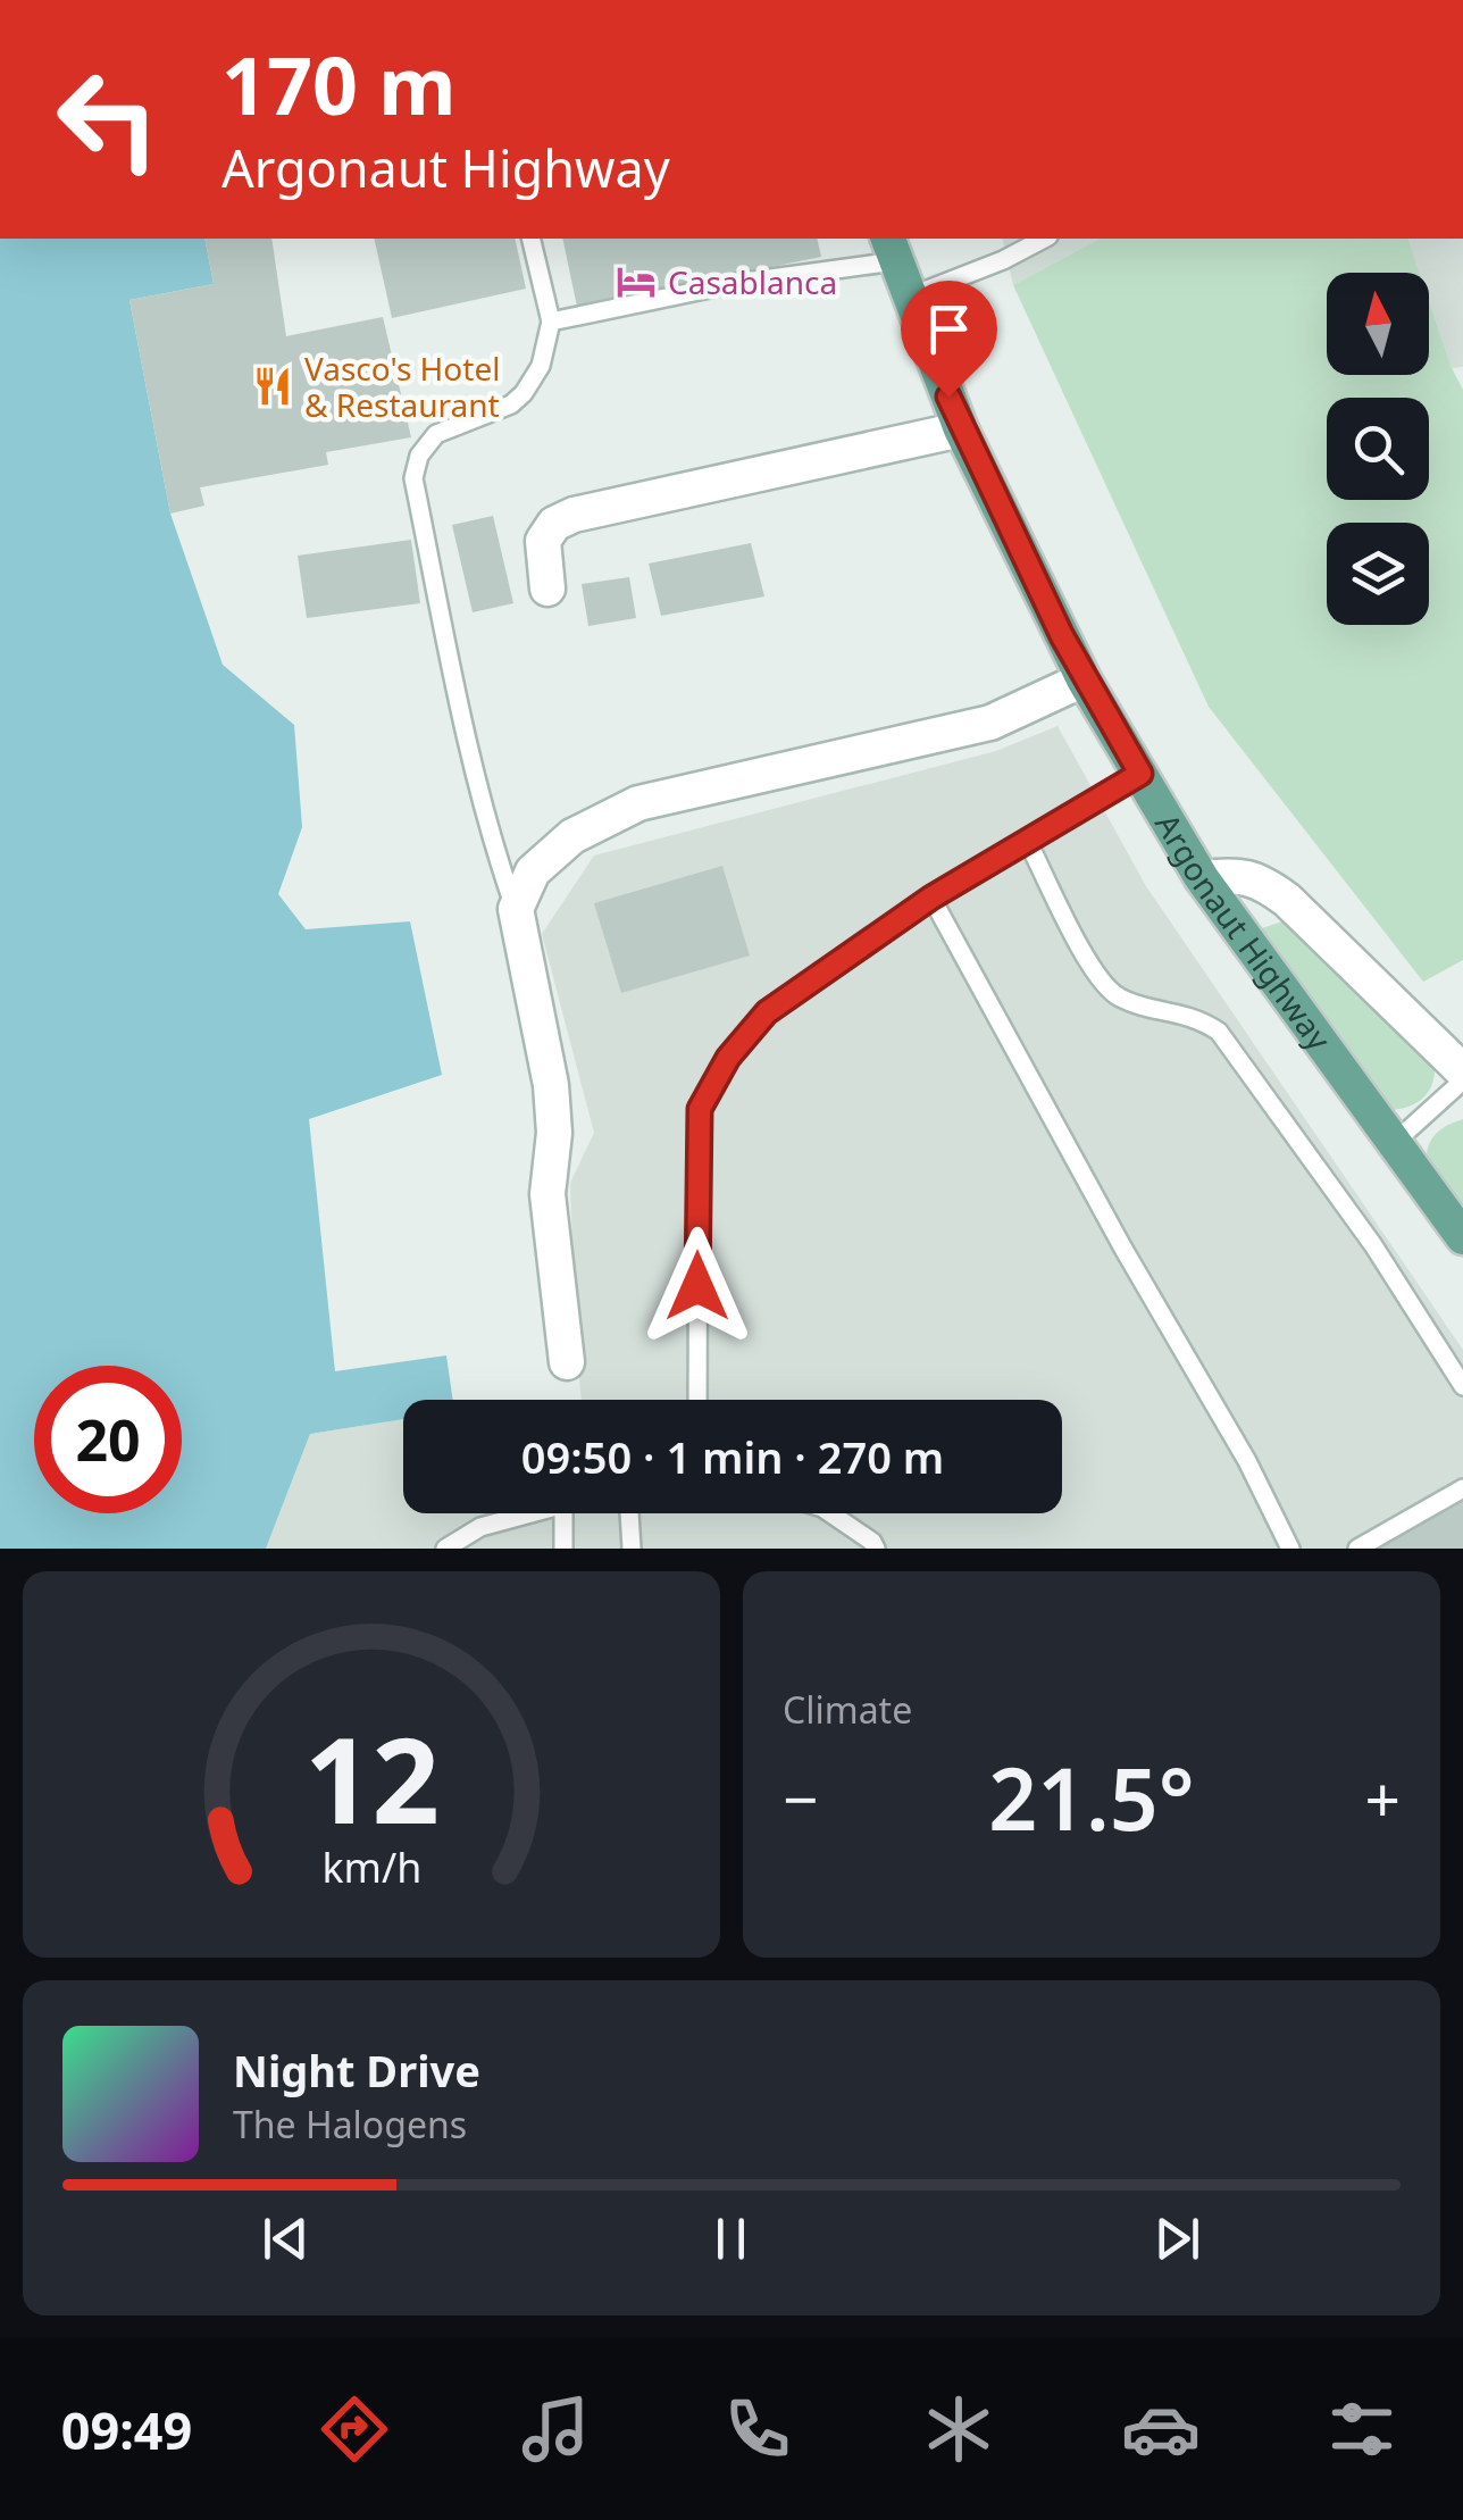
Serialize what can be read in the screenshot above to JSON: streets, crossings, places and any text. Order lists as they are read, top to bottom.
{
  "streets": {
    "main road": ["Argonaut Highway"]
  },
  "places": {
    "hotel": ["Casablanca"],
    "restaurant": ["Vasco's Hotel & Restaurant"]
  },
  "north": "top",
  "page": {
    "turn": ["170 m", "Argonaut Highway"],
    "limit": "20",
    "trip": "09:50 · 1 min · 270 m",
    "tile": "Climate",
    "heat": ["−", "21.5°", "+"],
    "song": ["Night Drive", "The Halogens"],
    "tabs": "09:49",
    "gauge": ["12", "km/h"]
  }
}
